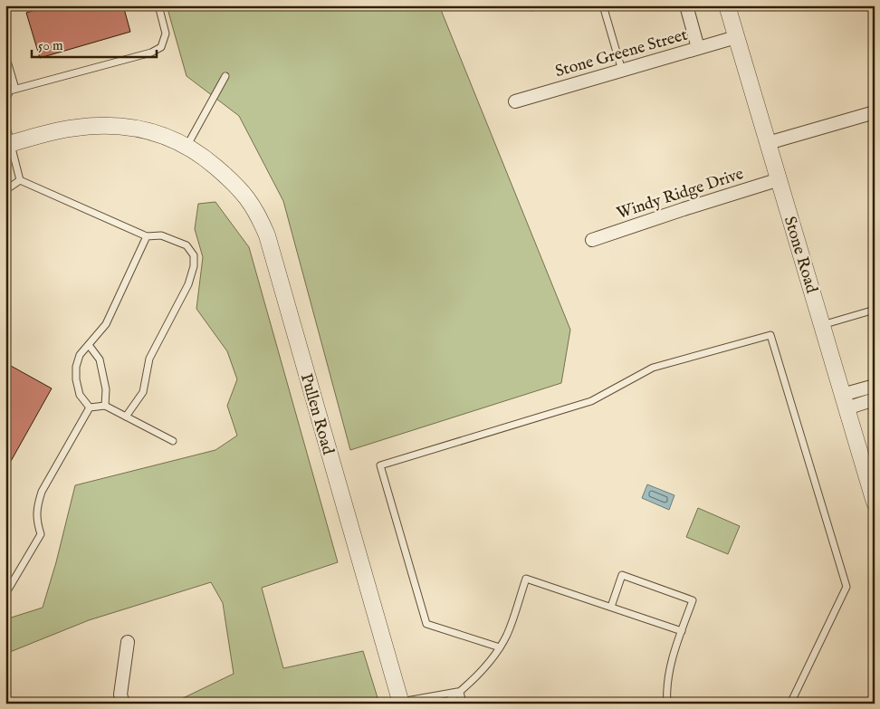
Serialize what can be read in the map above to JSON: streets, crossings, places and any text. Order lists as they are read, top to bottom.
{
  "streets": {
    "street": [
      "Stone Greene Street",
      "Windy Ridge Drive",
      "Stone Road",
      "Pullen Road"
    ]
  },
  "crossings": [
    ["Stone Greene Street", "Stone Road"],
    ["Windy Ridge Drive", "Stone Road"]
  ],
  "scale_bar": "50 m"
}
